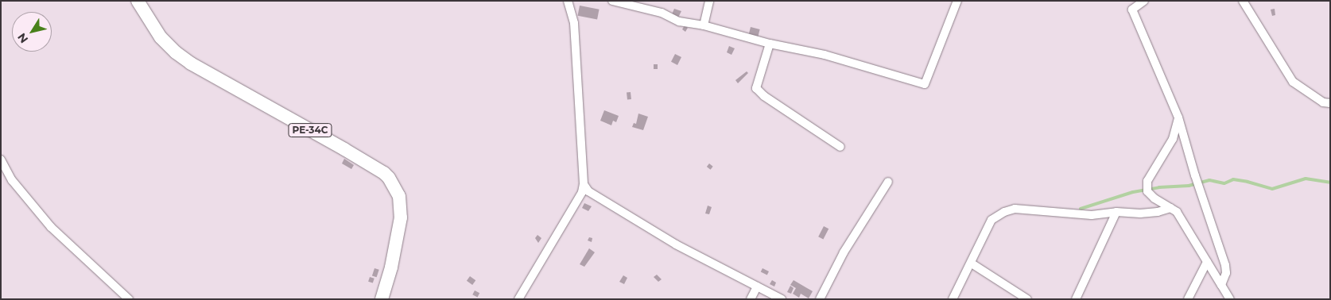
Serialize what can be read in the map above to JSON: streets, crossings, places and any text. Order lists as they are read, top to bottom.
{
  "streets": {
    "main road": ["PE-34C"]
  },
  "north": "bottom left"
}
